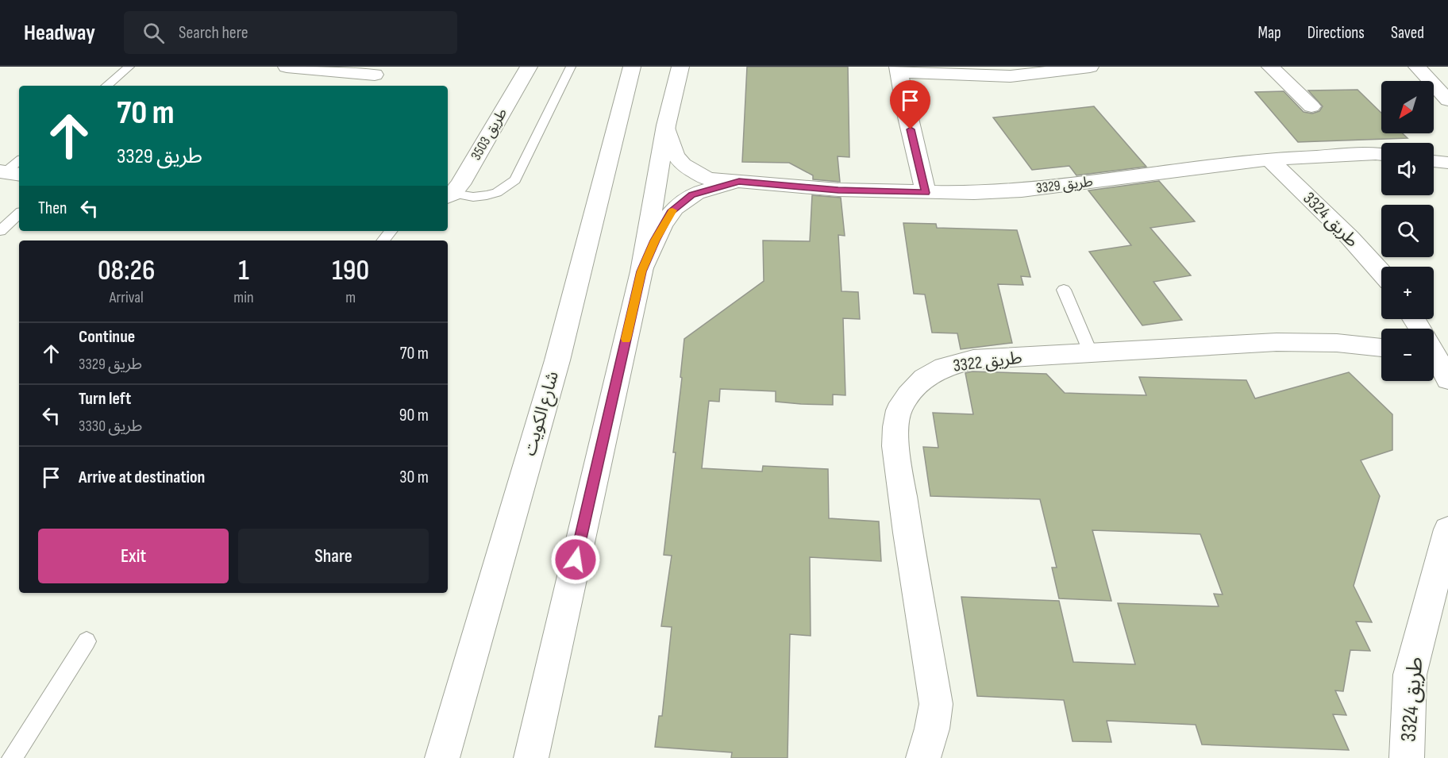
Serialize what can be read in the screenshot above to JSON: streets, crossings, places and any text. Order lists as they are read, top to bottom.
{
  "streets": {
    "street": [
      "طريق 3503",
      "طريق 3329",
      "طريق 3324",
      "طريق 3322",
      "شارع الكويت"
    ]
  },
  "crossings": [
    ["طريق 3329", "طريق 3324"]
  ],
  "north": "bottom left",
  "page": {
    "header": "Headway",
    "search": "Search here",
    "nav": ["Map", "Directions", "Saved"],
    "map_buttons": ["+", "−"],
    "turn": ["70 m", "طريق 3329"],
    "then": "Then",
    "eta": [
      "08:26",
      "Arrival",
      "1",
      "min",
      "190",
      "m"
    ],
    "list": [
      {
        "name": "Continue",
        "note": "طريق 3329",
        "value": "70 m"
      },
      {
        "name": "Turn left",
        "note": "طريق 3330",
        "value": "90 m"
      },
      {
        "name": "Arrive at destination",
        "value": "30 m"
      }
    ],
    "buttons": ["Exit", "Share"]
  }
}
